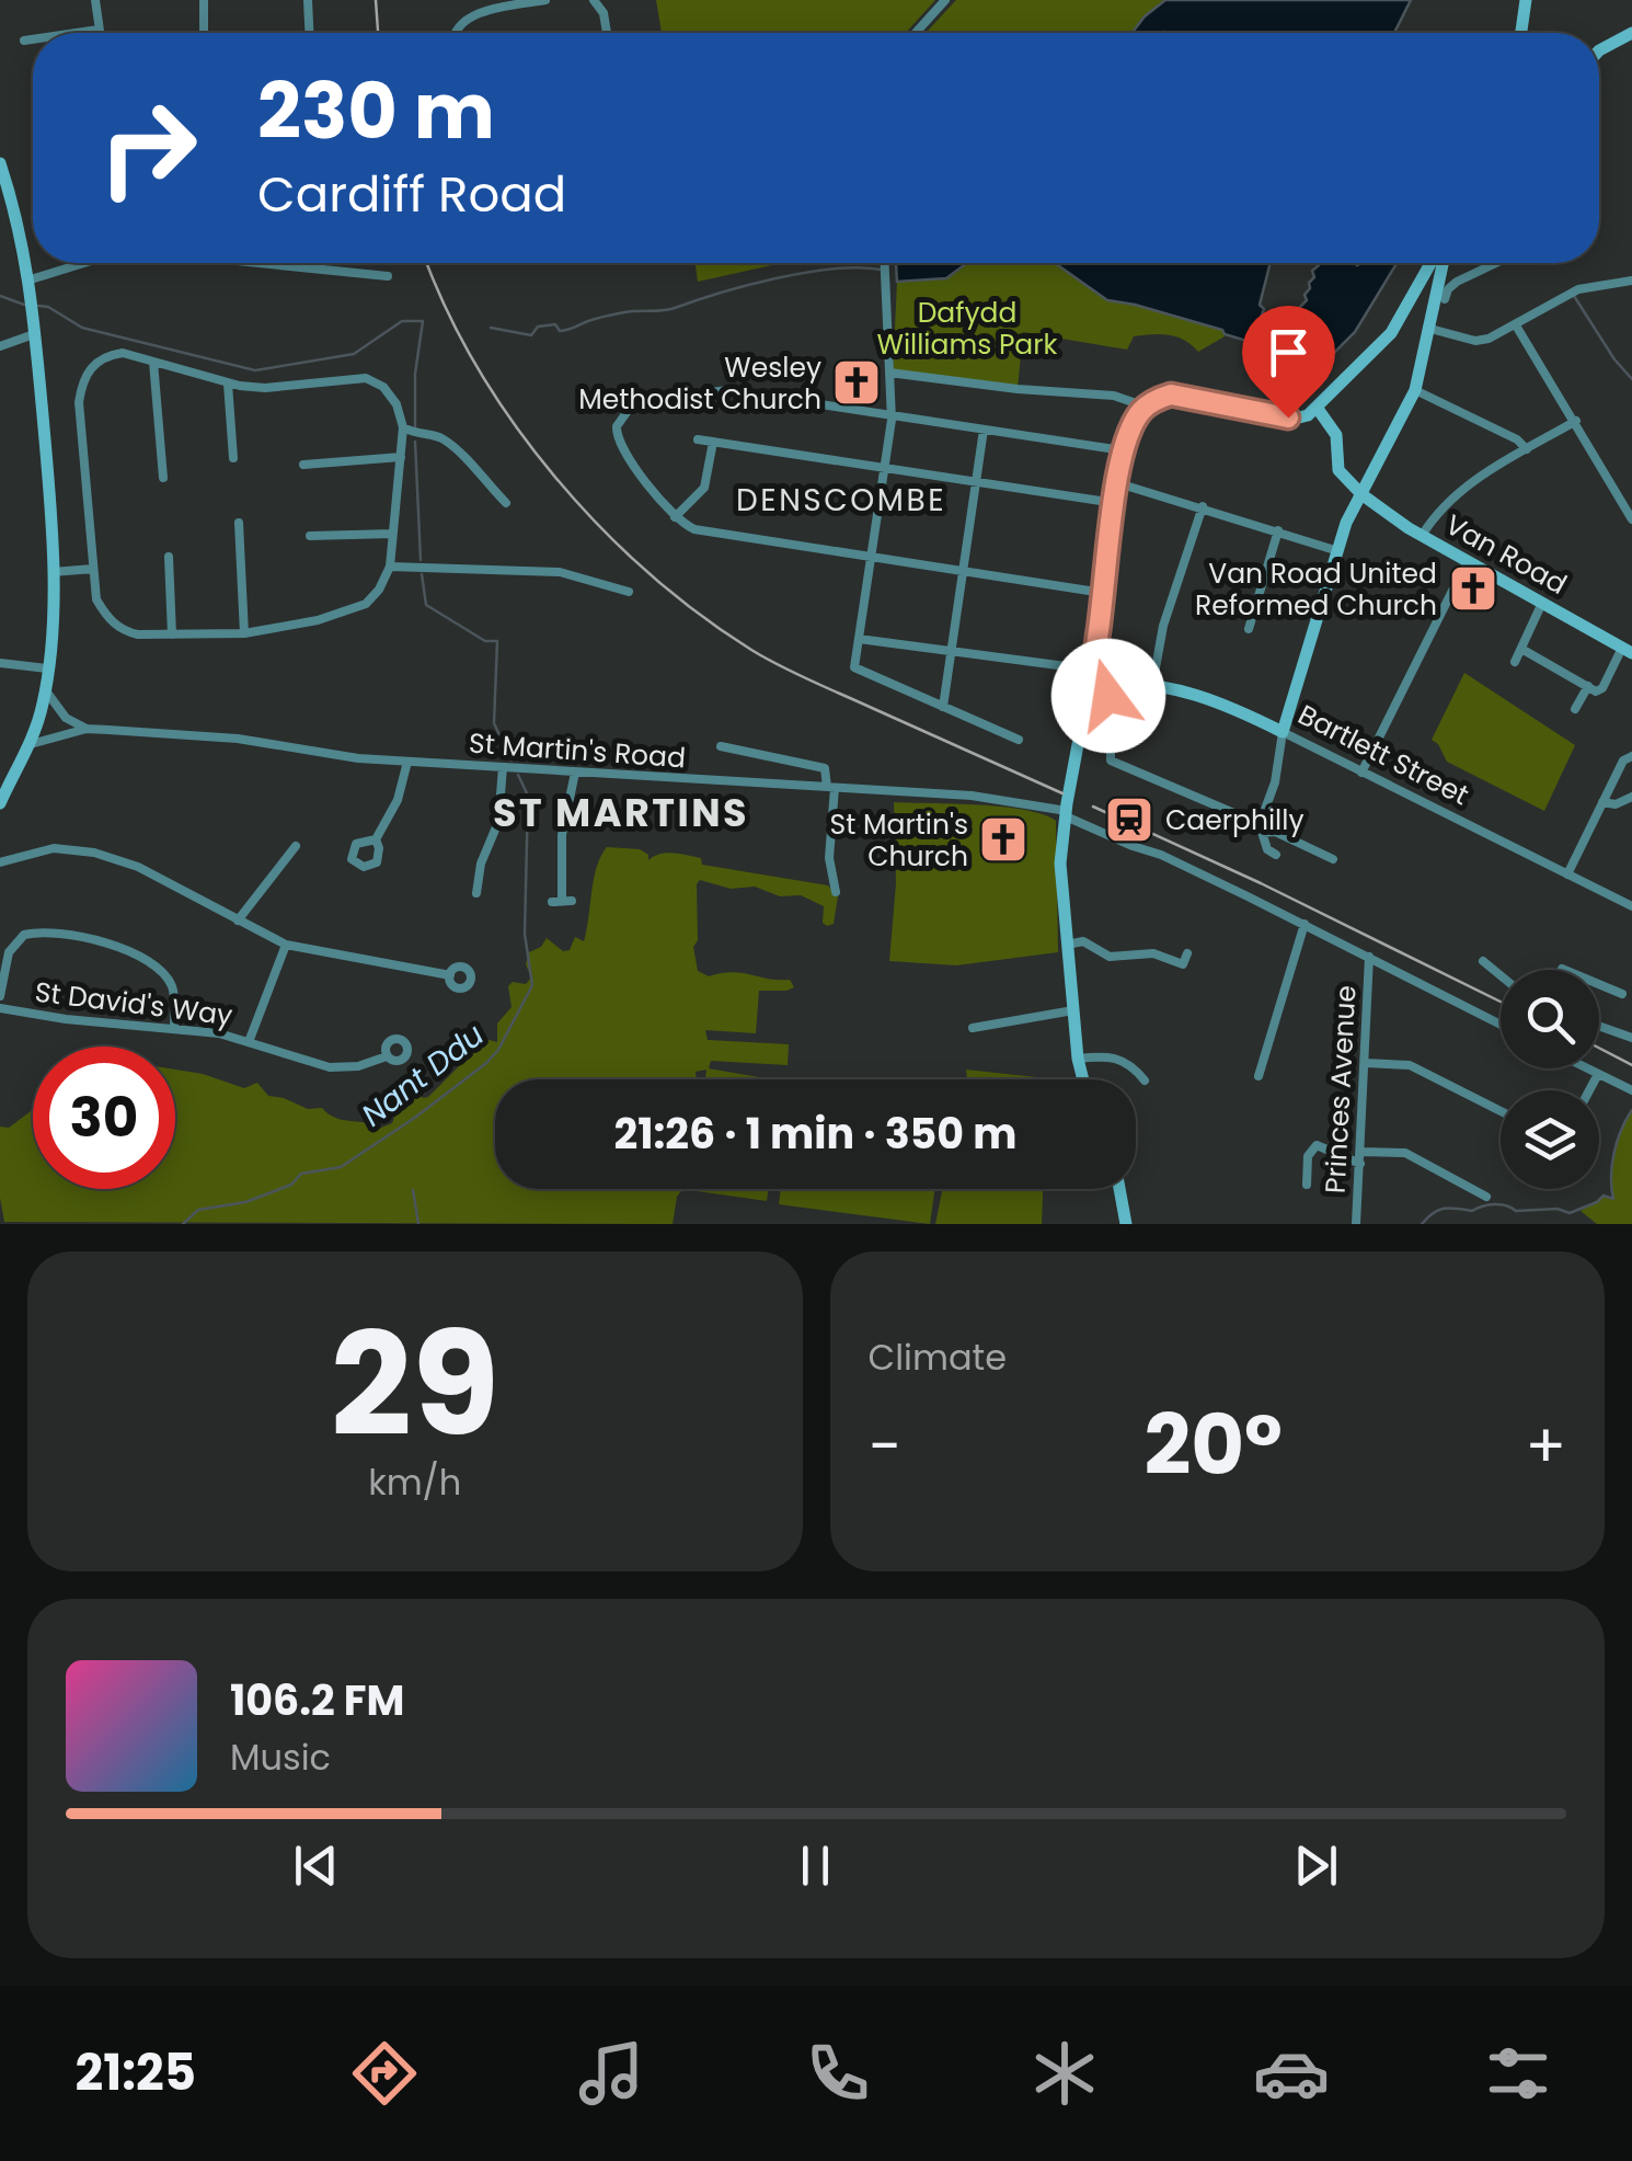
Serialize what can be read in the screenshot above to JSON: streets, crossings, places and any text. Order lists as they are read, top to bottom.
{
  "streets": {
    "main road": ["Van Road", "Bartlett Street"],
    "street": ["St Martin's Road", "St David's Way", "Princes Avenue"]
  },
  "crossings": [
    ["St Martin's Road", "Princes Avenue"]
  ],
  "districts": ["DENSCOMBE", "ST MARTINS"],
  "water": ["Nant Ddu"],
  "parks": ["Dafydd Williams Park"],
  "places": {
    "church": ["Wesley Methodist Church", "Van Road United Reformed Church", "St Martin's Church"],
    "station": ["Caerphilly"]
  },
  "page": {
    "turn": ["230 m", "Cardiff Road"],
    "limit": "30",
    "trip": "21:26 · 1 min · 350 m",
    "tile": [
      ["29", "km/h"],
      "Climate"
    ],
    "heat": ["−", "20°", "+"],
    "song": ["106.2 FM", "Music"],
    "tabs": "21:25"
  }
}
